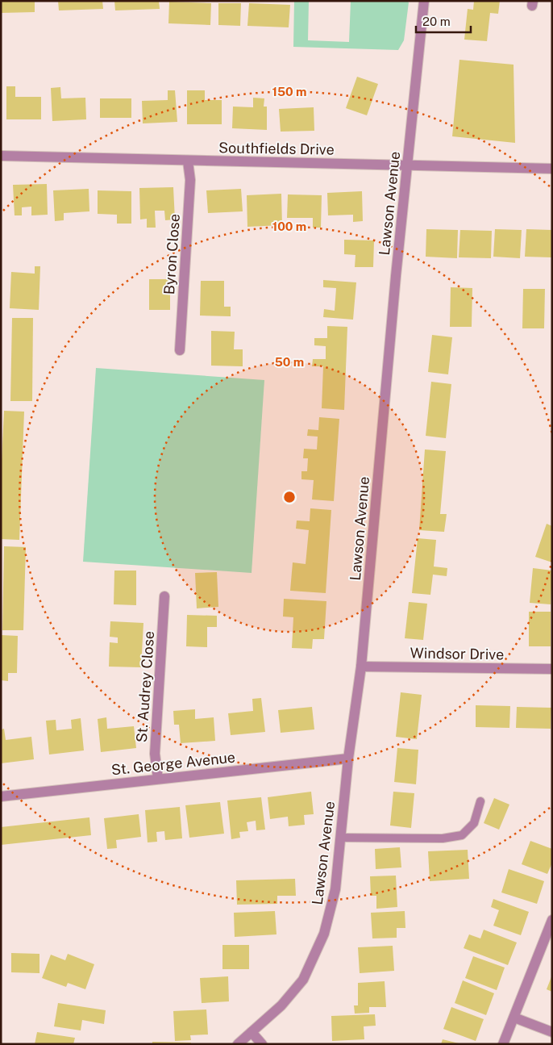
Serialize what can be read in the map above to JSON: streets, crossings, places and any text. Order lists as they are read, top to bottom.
{
  "streets": {
    "street": [
      "Southfields Drive",
      "Lawson Avenue",
      "Byron Close",
      "Windsor Drive",
      "St. Audrey Close",
      "St. George Avenue"
    ]
  },
  "crossings": [
    ["Southfields Drive", "Lawson Avenue"],
    ["Southfields Drive", "Byron Close"],
    ["Lawson Avenue", "Windsor Drive"],
    ["Lawson Avenue", "St. George Avenue"],
    ["St. Audrey Close", "St. George Avenue"]
  ],
  "scale_bar": "20 m",
  "rings": ["150 m", "100 m", "50 m"]
}
